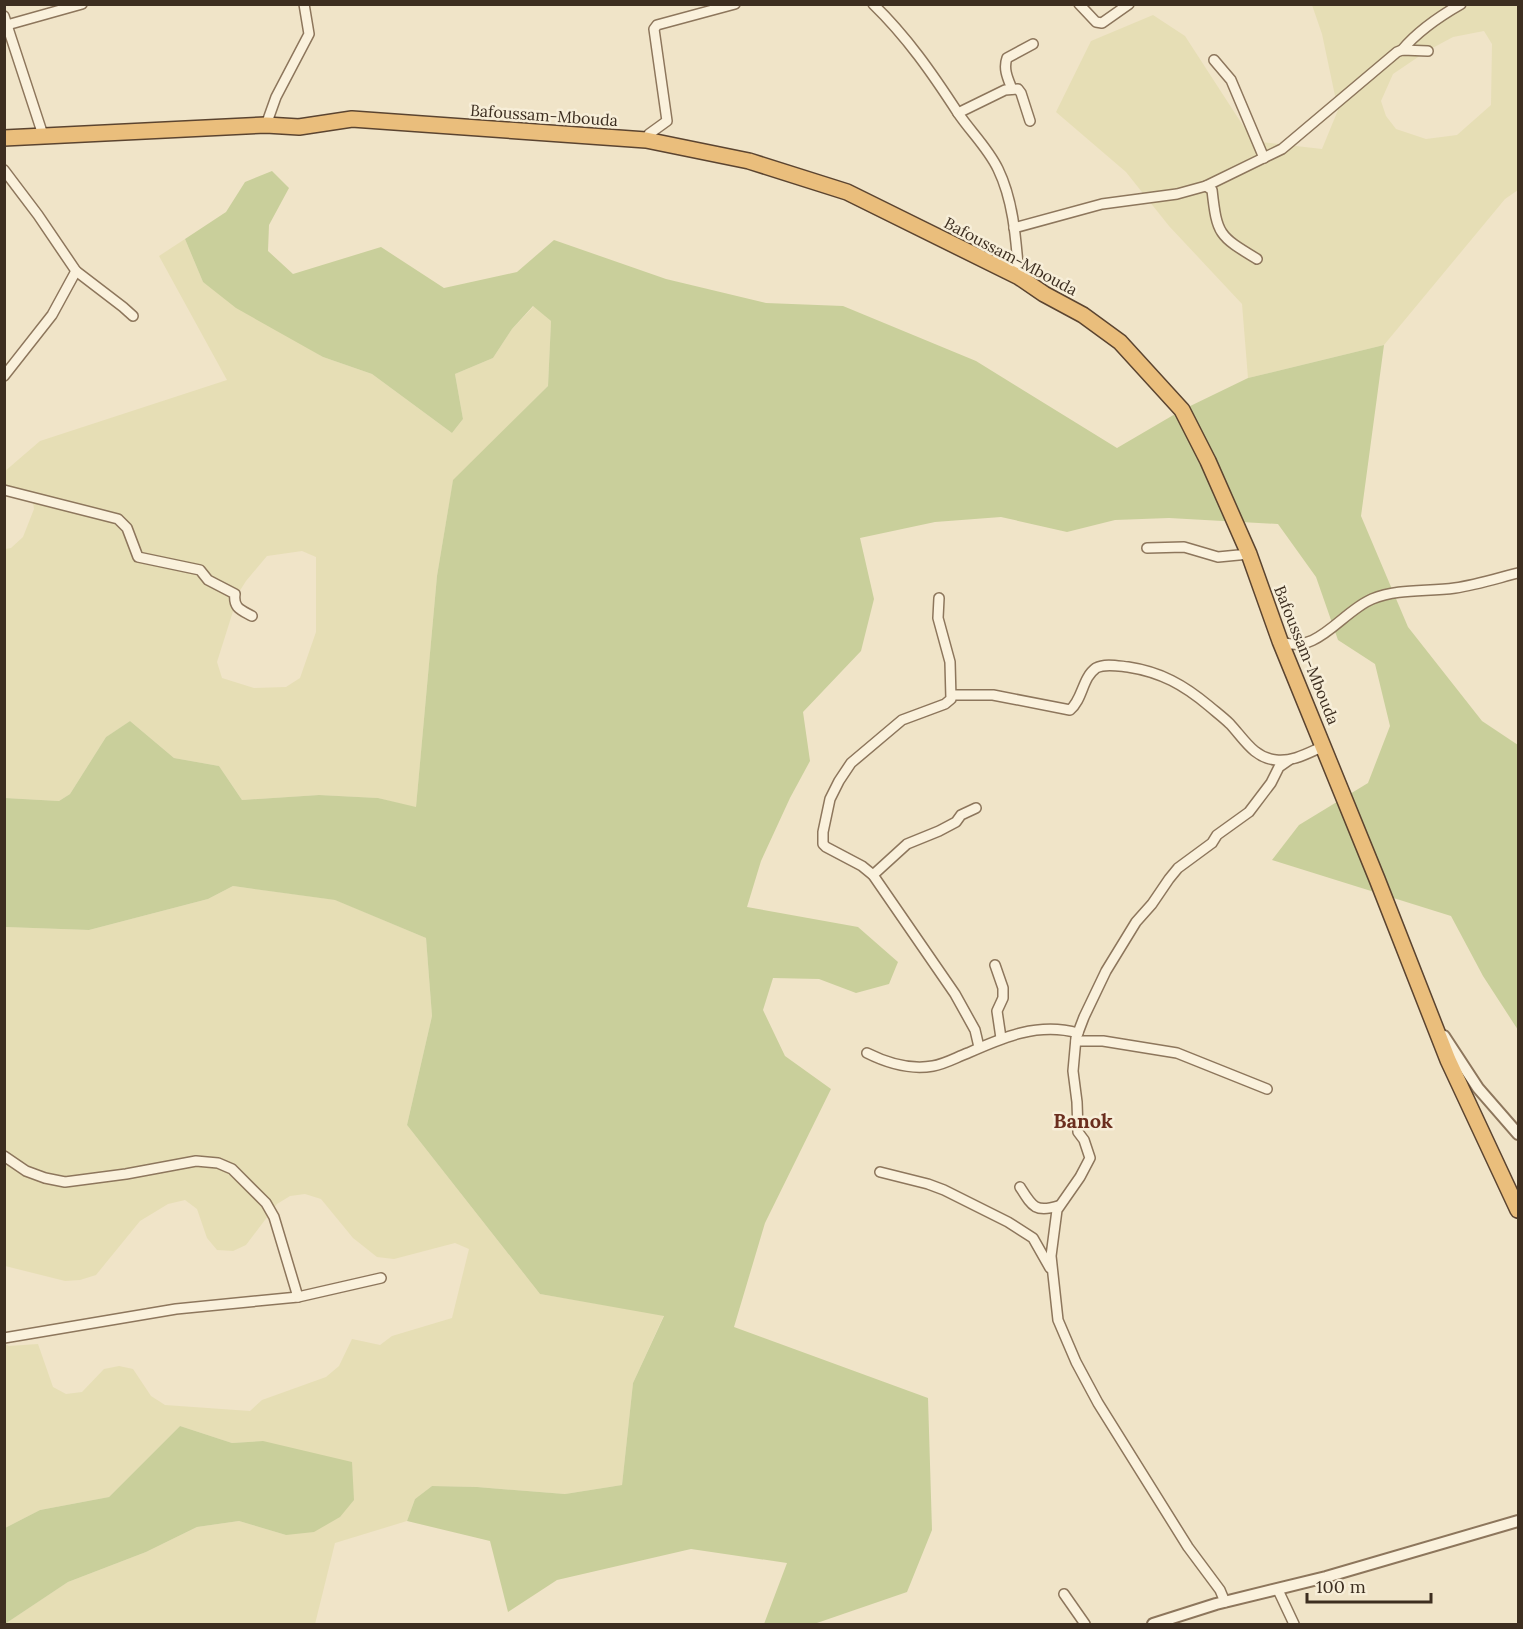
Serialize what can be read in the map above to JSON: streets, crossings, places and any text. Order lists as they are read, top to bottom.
{
  "streets": {
    "highway": ["Bafoussam-Mbouda"]
  },
  "districts": ["Banok"],
  "scale_bar": "100 m"
}
